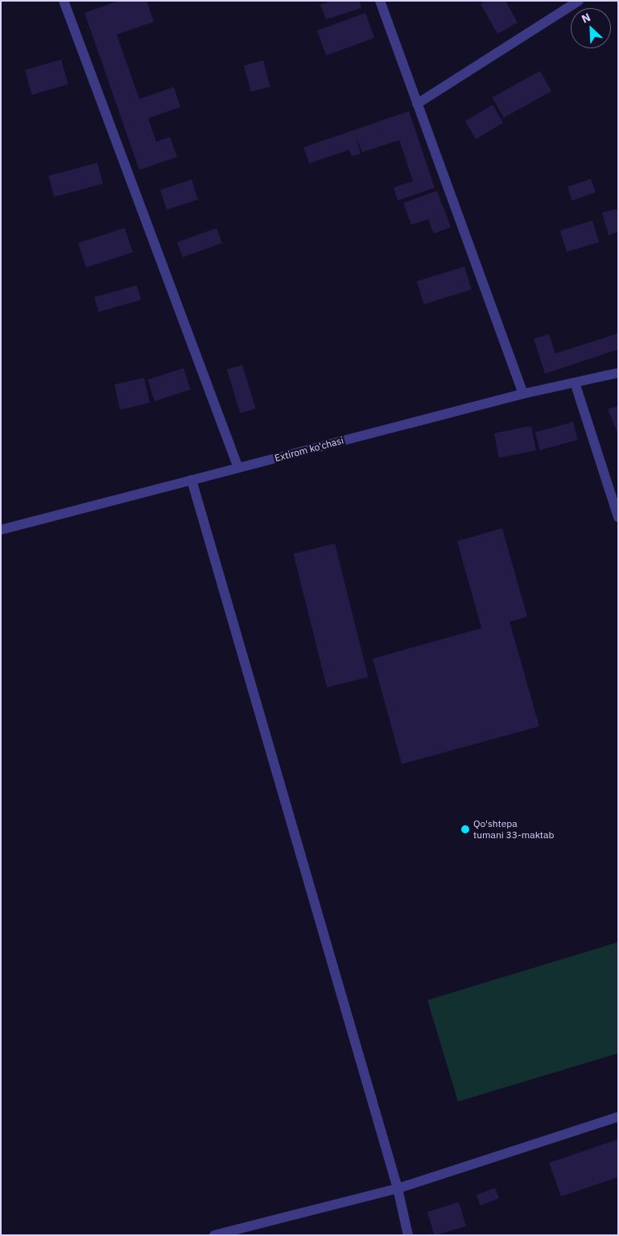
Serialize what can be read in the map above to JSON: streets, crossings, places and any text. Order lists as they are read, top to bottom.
{
  "streets": {
    "street": ["Extirom ko'chasi"]
  },
  "places": ["Qo'shtepa tumani 33-maktab"],
  "north": "top left"
}
